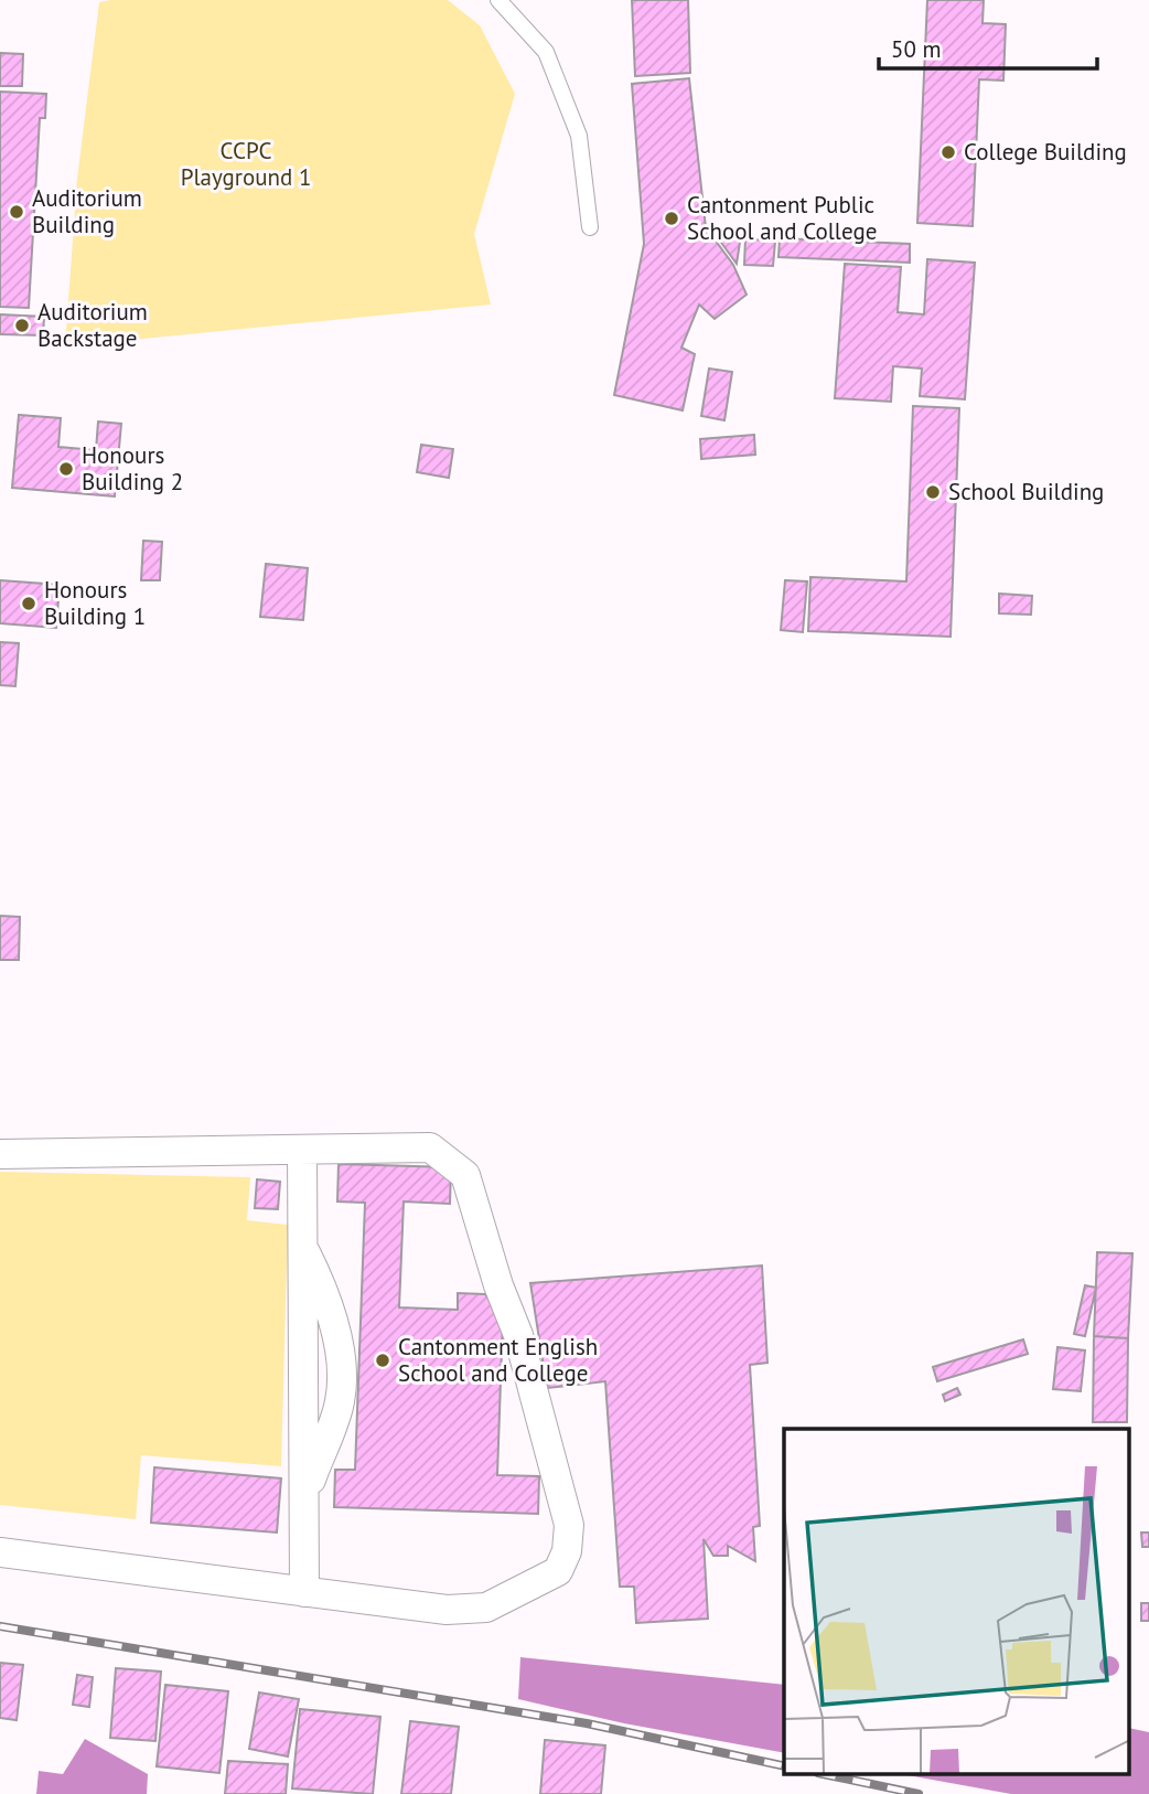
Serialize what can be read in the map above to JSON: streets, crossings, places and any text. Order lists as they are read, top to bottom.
{
  "parks": ["CCPC Playground 1"],
  "places": [
    "College Building",
    "Auditorium Building",
    "Cantonment Public School and College",
    "Auditorium Backstage",
    "Honours Building 2",
    "School Building",
    "Honours Building 1",
    "Cantonment English School and College"
  ],
  "scale_bar": "50 m"
}
